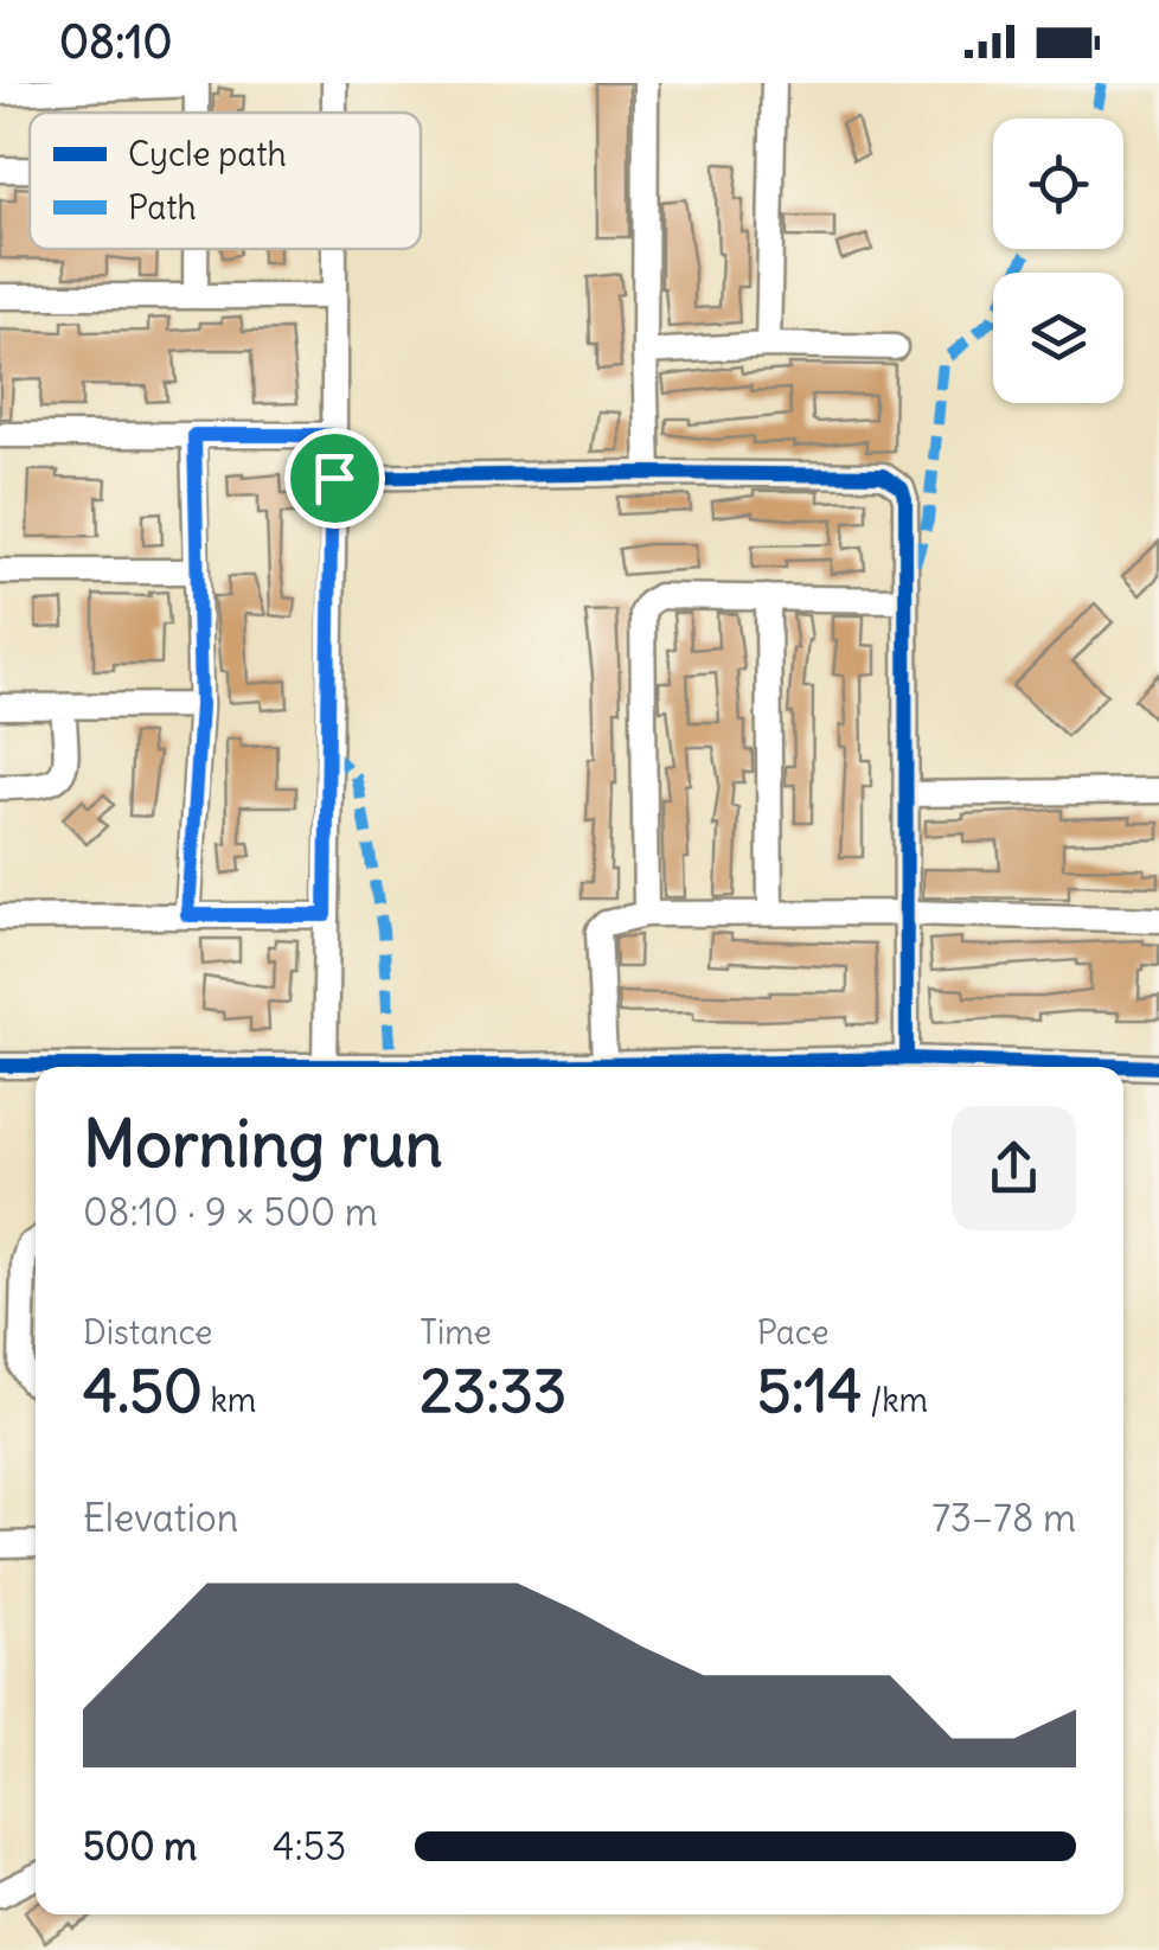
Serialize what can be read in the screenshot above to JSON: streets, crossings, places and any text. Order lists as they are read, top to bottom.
{
  "legend": ["Cycle path", "Path"],
  "page": {
    "status": "08:10",
    "heading": ["Morning run", "08:10 · 9 × 500 m"],
    "stats": [
      ["Distance", "4.50 km"],
      ["Time", "23:33"],
      ["Pace", "5:14 /km"]
    ],
    "chart": ["Elevation", "73–78 m"],
    "list": [
      {
        "name": "500 m",
        "note": "4:53"
      }
    ]
  }
}
